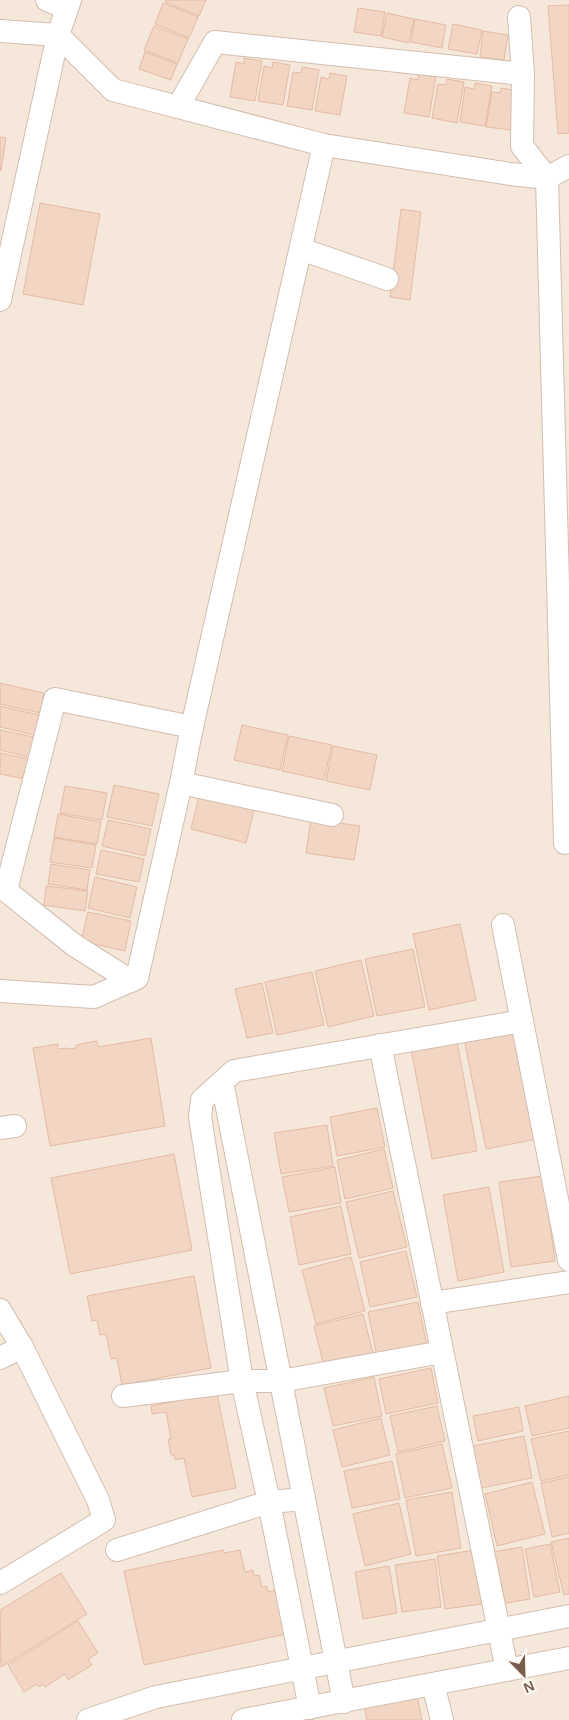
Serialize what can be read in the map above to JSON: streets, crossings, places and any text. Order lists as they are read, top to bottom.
{
  "north": "bottom right"
}
